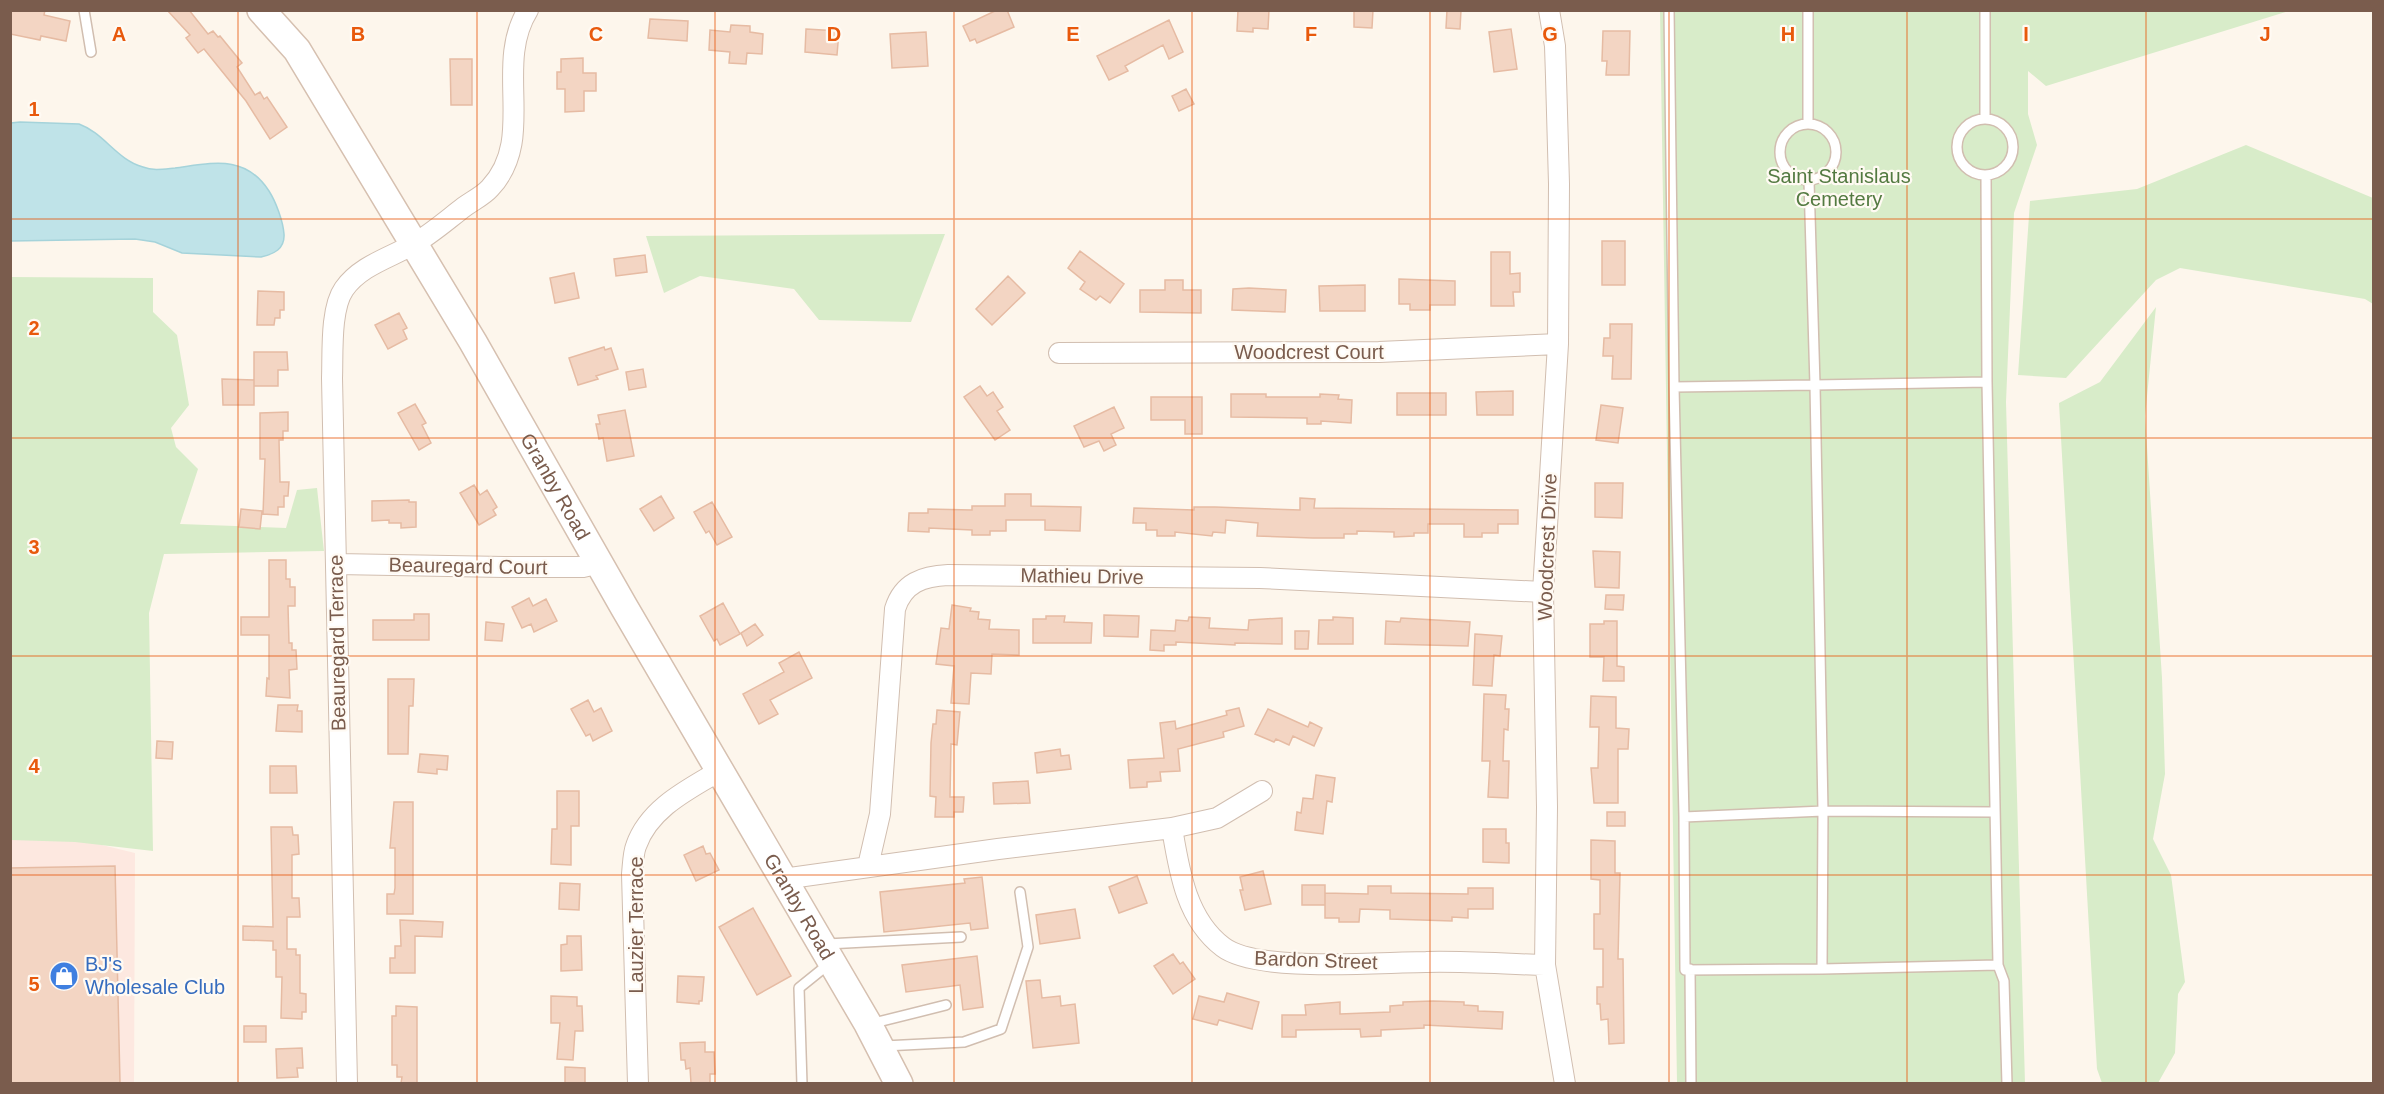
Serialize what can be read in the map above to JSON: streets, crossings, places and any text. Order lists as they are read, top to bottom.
{
  "streets": {
    "main road": ["Granby Road"],
    "street": [
      "Woodcrest Court",
      "Woodcrest Drive",
      "Beauregard Court",
      "Mathieu Drive",
      "Beauregard Terrace",
      "Lauzier Terrace",
      "Bardon Street"
    ]
  },
  "crossings": [
    ["Woodcrest Court", "Woodcrest Drive"],
    ["Granby Road", "Beauregard Court"],
    ["Granby Road", "Beauregard Terrace"],
    ["Granby Road", "Lauzier Terrace"],
    ["Woodcrest Drive", "Mathieu Drive"],
    ["Woodcrest Drive", "Bardon Street"],
    ["Beauregard Court", "Beauregard Terrace"]
  ],
  "parks": ["Saint Stanislaus Cemetery"],
  "places": {
    "shop": ["BJ's Wholesale Club"]
  },
  "grid": {
    "columns": [
      "A",
      "B",
      "C",
      "D",
      "E",
      "F",
      "G",
      "H",
      "I",
      "J"
    ],
    "rows": [
      "1",
      "2",
      "3",
      "4",
      "5"
    ]
  }
}
